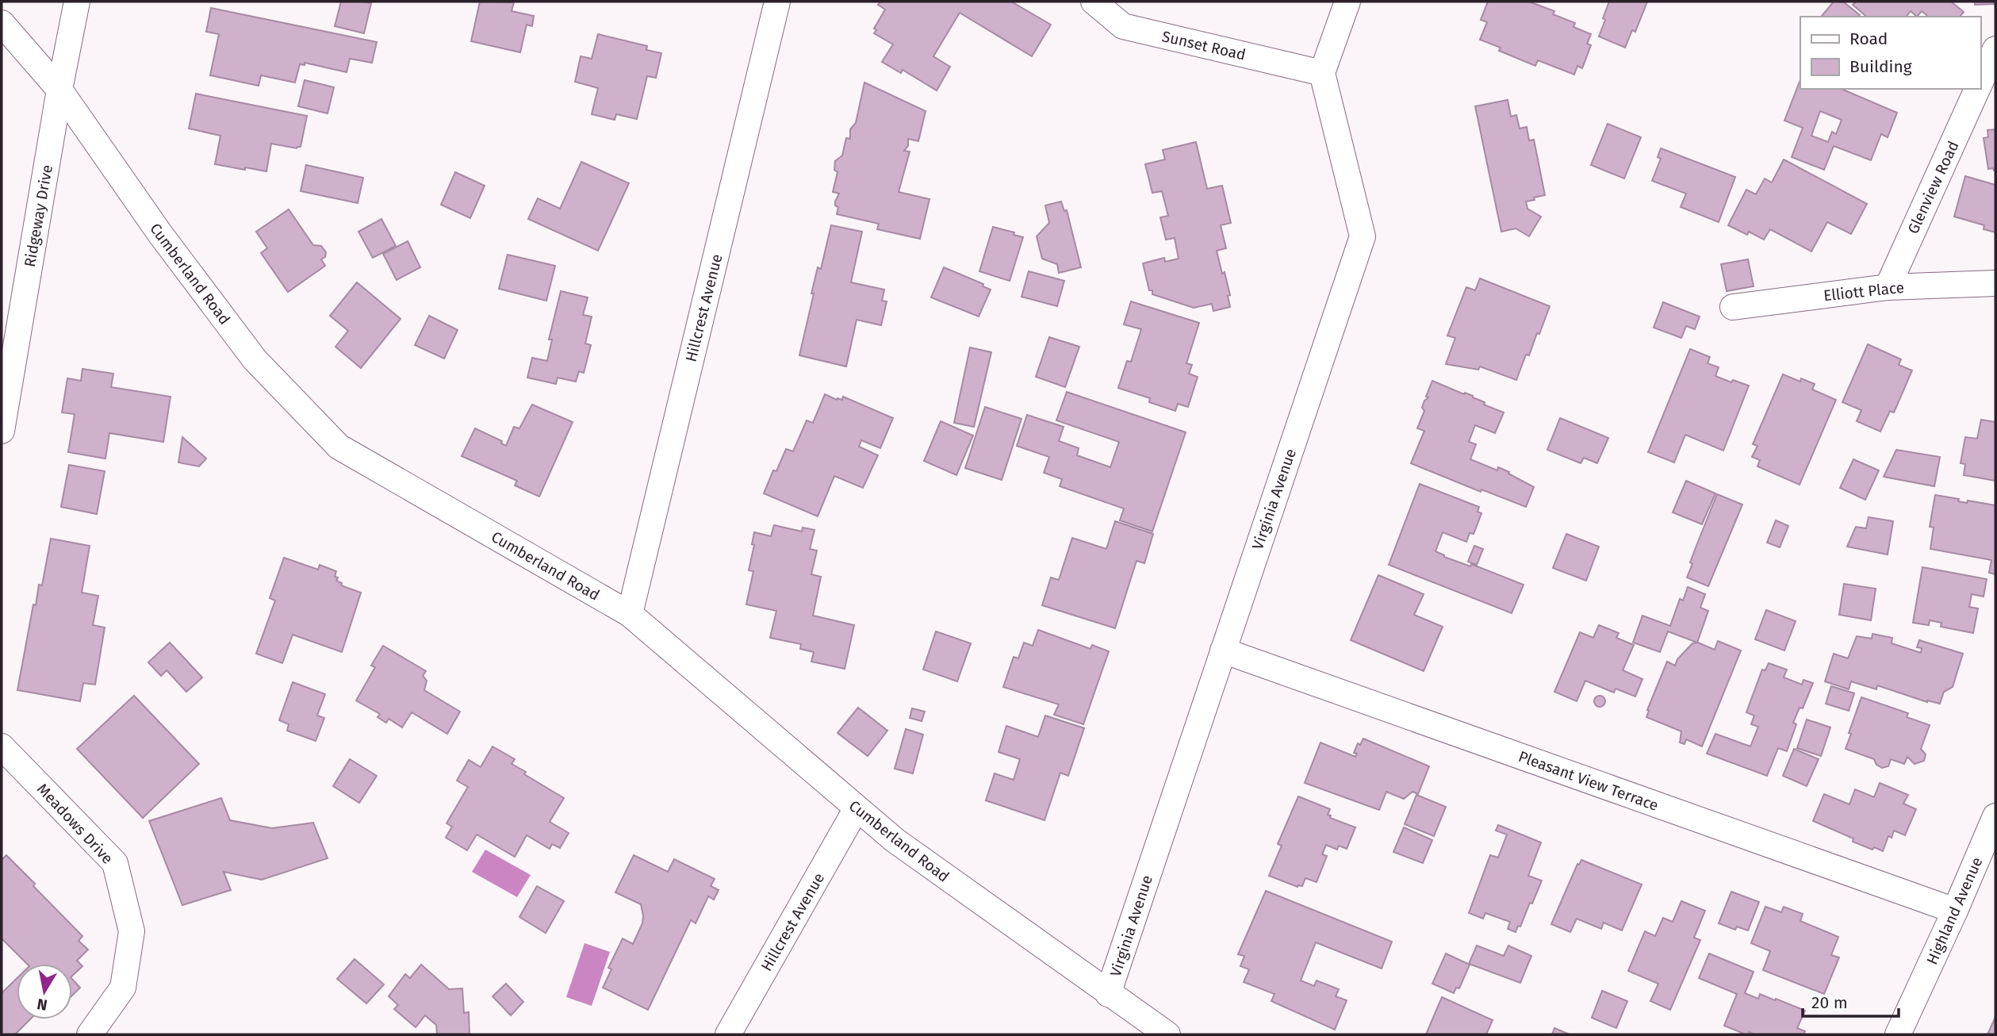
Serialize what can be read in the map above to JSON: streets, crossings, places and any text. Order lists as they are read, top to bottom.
{
  "streets": {
    "street": [
      "Sunset Road",
      "Glenview Road",
      "Ridgeway Drive",
      "Cumberland Road",
      "Elliott Place",
      "Hillcrest Avenue",
      "Virginia Avenue",
      "Pleasant View Terrace",
      "Meadows Drive",
      "Highland Avenue"
    ]
  },
  "crossings": [
    ["Sunset Road", "Virginia Avenue"],
    ["Glenview Road", "Elliott Place"],
    ["Ridgeway Drive", "Cumberland Road"],
    ["Cumberland Road", "Hillcrest Avenue"],
    ["Cumberland Road", "Virginia Avenue"],
    ["Virginia Avenue", "Pleasant View Terrace"],
    ["Pleasant View Terrace", "Highland Avenue"]
  ],
  "legend": ["Road", "Building"],
  "scale_bar": "20 m",
  "north": "bottom"
}
